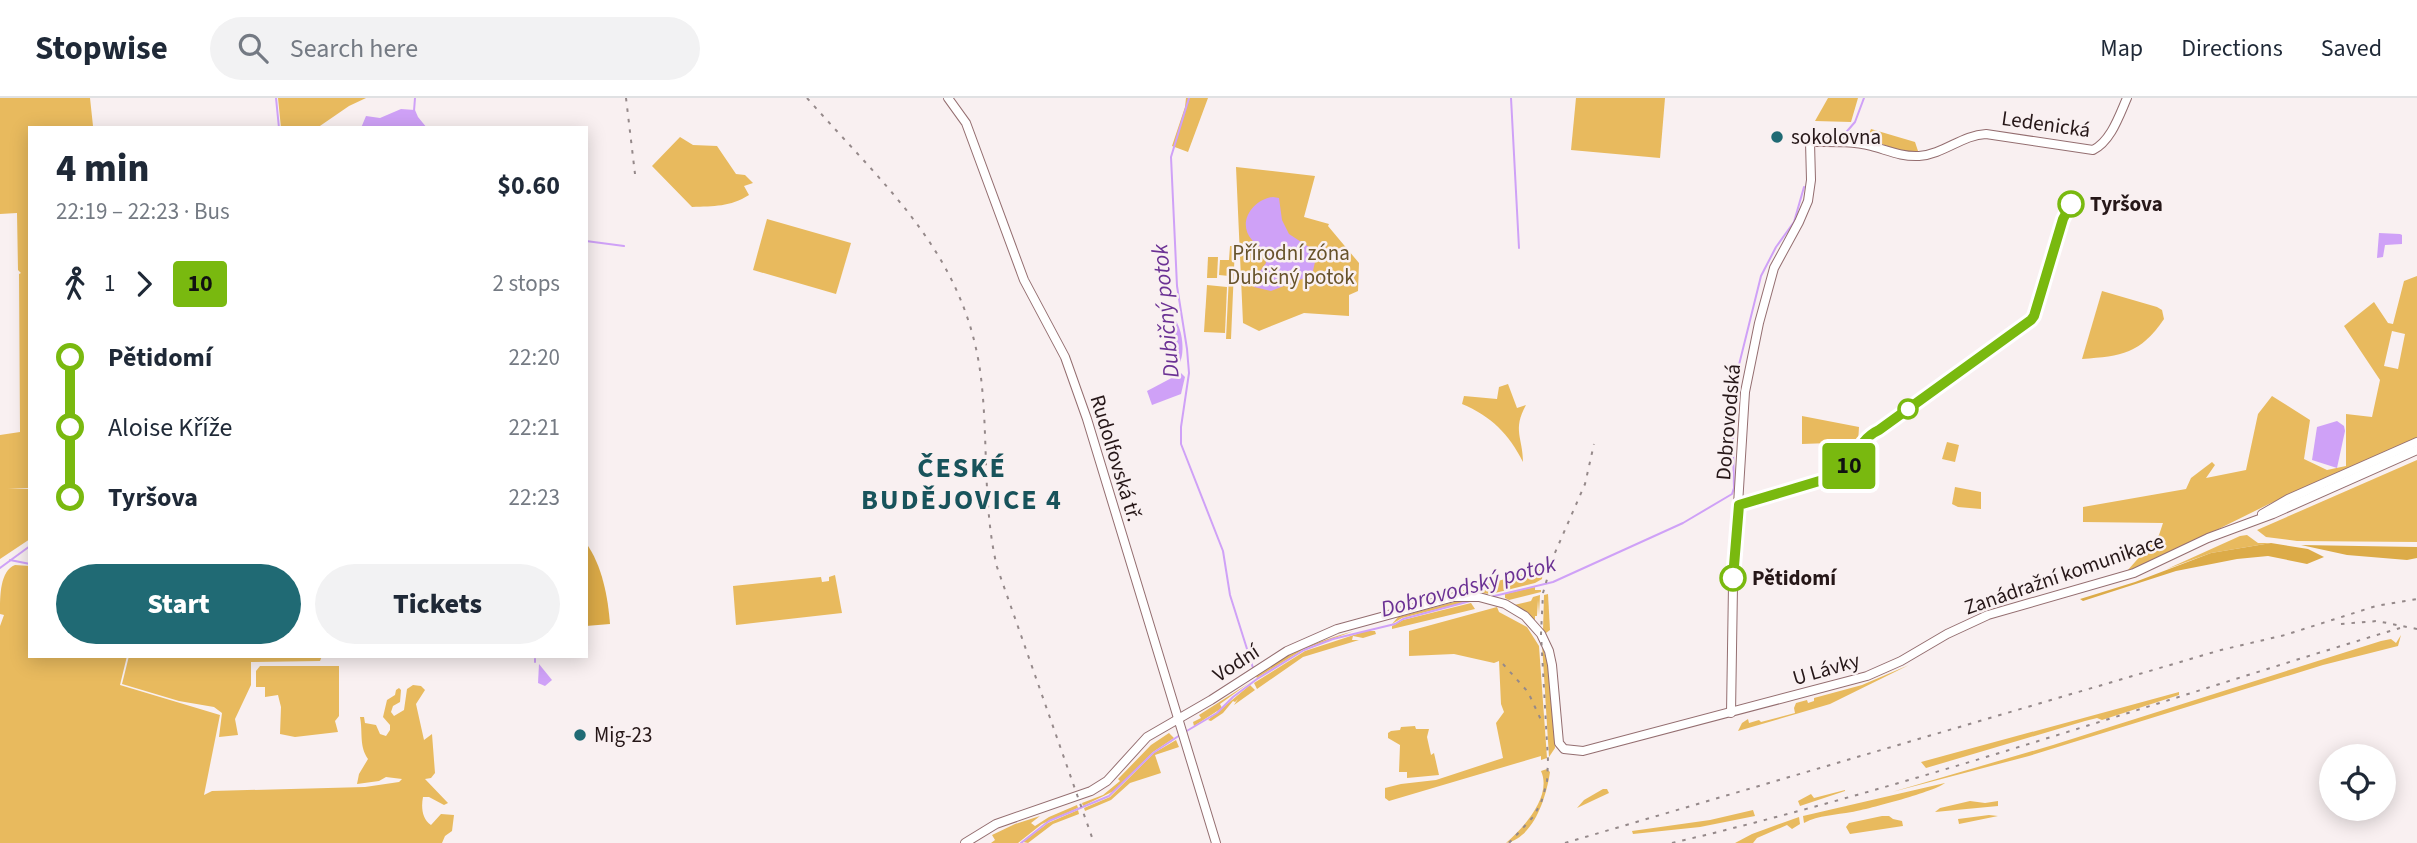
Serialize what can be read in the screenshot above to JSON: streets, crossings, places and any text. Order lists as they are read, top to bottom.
{
  "streets": {
    "main road": [
      "Ledenická",
      "Dobrovodská",
      "Rudolfovská tř.",
      "Zanádražní komunikace",
      "Vodní",
      "U Lávky"
    ]
  },
  "crossings": [
    ["Ledenická", "Dobrovodská"],
    ["Dobrovodská", "Vodní"],
    ["Dobrovodská", "U Lávky"],
    ["Rudolfovská tř.", "Vodní"],
    ["Zanádražní komunikace", "U Lávky"],
    ["Vodní", "U Lávky"]
  ],
  "districts": ["ČESKÉ BUDĚJOVICE 4"],
  "water": ["Dubičný potok", "Dobrovodský potok"],
  "parks": ["Přírodní zóna Dubičný potok"],
  "places": [
    "sokolovna",
    "Tyršova",
    "Pětidomí",
    "Mig-23"
  ],
  "lines": ["bus line 10"],
  "page": {
    "header": "Stopwise",
    "search": "Search here",
    "nav": ["Map", "Directions", "Saved"],
    "on_map": "10",
    "heading": ["4 min", "22:19 – 22:23 · Bus", "$0.60"],
    "legs": ["1", "10", "2 stops"],
    "list": [
      {
        "name": "Pětidomí",
        "value": "22:20"
      },
      {
        "name": "Aloise Kříže",
        "value": "22:21"
      },
      {
        "name": "Tyršova",
        "value": "22:23"
      }
    ],
    "buttons": ["Start", "Tickets"]
  }
}
